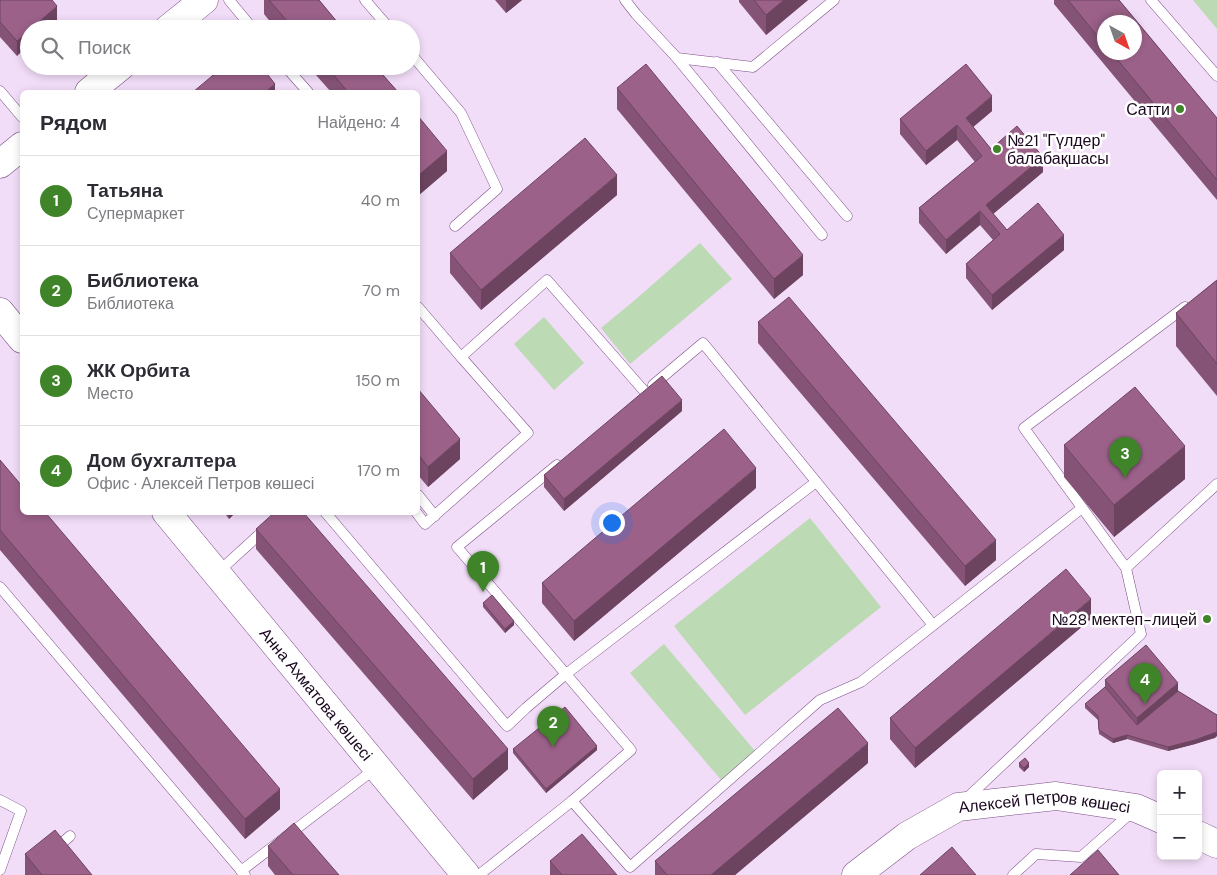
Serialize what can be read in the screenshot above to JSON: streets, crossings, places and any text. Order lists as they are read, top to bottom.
{
  "streets": {
    "street": ["Анна Ахматова көшесі", "Алексей Петров көшесі"]
  },
  "places": ["Сатти", "№21 \"Гүлдер\" балабақшасы", "№28 мектеп-лицей"],
  "north": "bottom right",
  "page": {
    "search": "Поиск",
    "heading": ["Рядом", "Найдено: 4"],
    "list": [
      {
        "mark": "1",
        "name": "Татьяна",
        "note": "Супермаркет",
        "value": "40 m"
      },
      {
        "mark": "2",
        "name": "Библиотека",
        "note": "Библиотека",
        "value": "70 m"
      },
      {
        "mark": "3",
        "name": "ЖК Орбита",
        "note": "Место",
        "value": "150 m"
      },
      {
        "mark": "4",
        "name": "Дом бухгалтера",
        "note": "Офис · Алексей Петров көшесі",
        "value": "170 m"
      }
    ],
    "pins": [
      "3",
      "1",
      "4",
      "2"
    ],
    "map_buttons": ["+", "−"]
  }
}
